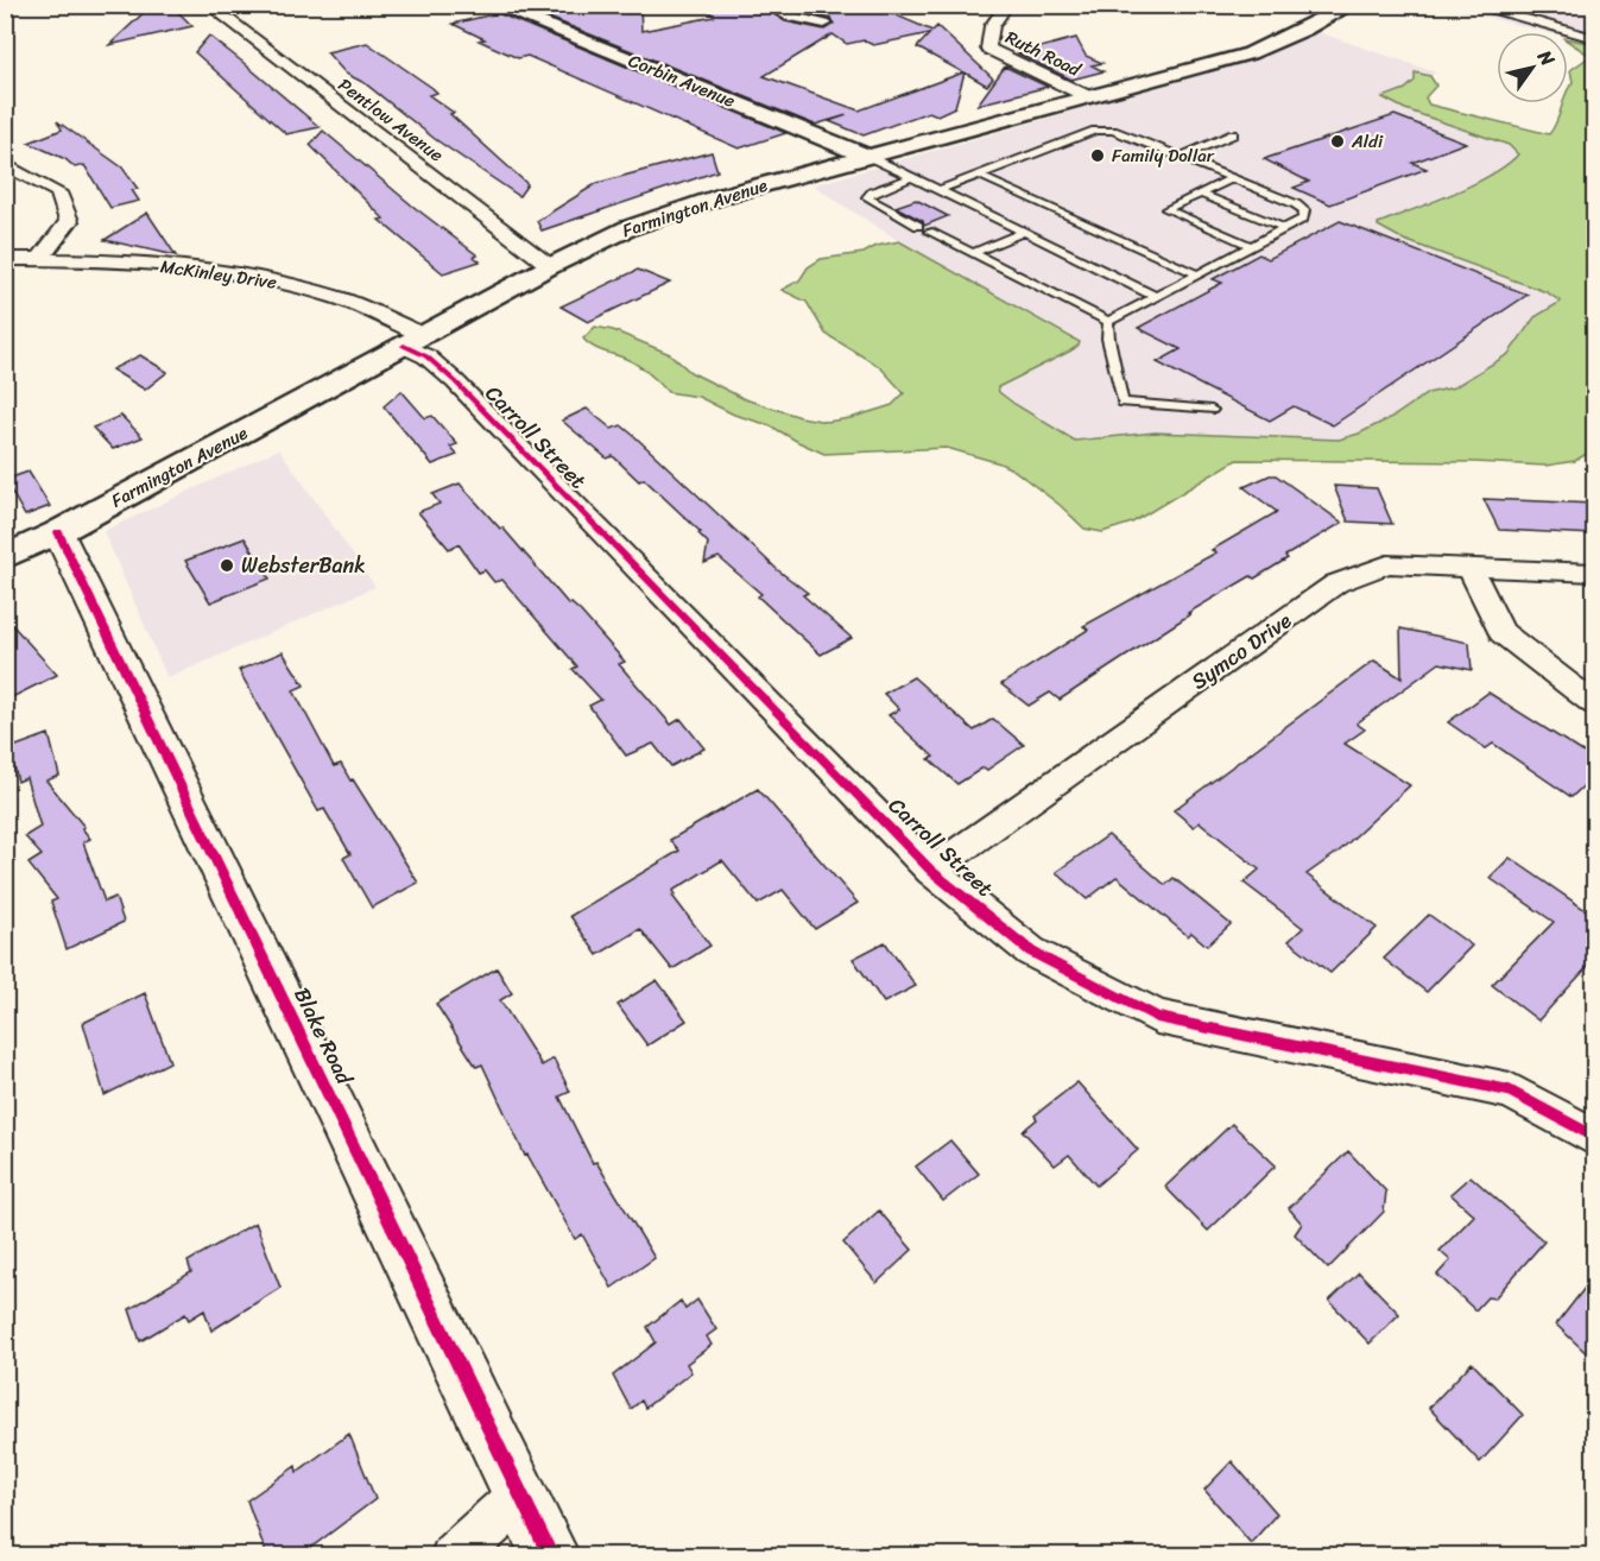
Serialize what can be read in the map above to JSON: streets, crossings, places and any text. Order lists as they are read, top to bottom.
{
  "streets": {
    "main road": ["Corbin Avenue", "Farmington Avenue"],
    "street": [
      "Ruth Road",
      "Pentlow Avenue",
      "McKinley Drive",
      "Carroll Street",
      "Symco Drive",
      "Blake Road"
    ]
  },
  "crossings": [
    ["Ruth Road", "Farmington Avenue"],
    ["Corbin Avenue", "Farmington Avenue"],
    ["Pentlow Avenue", "Farmington Avenue"],
    ["Farmington Avenue", "McKinley Drive"],
    ["Farmington Avenue", "Carroll Street"],
    ["Farmington Avenue", "Blake Road"],
    ["McKinley Drive", "Carroll Street"],
    ["Carroll Street", "Symco Drive"]
  ],
  "places": ["Aldi", "Family Dollar", "WebsterBank"],
  "north": "top right"
}
